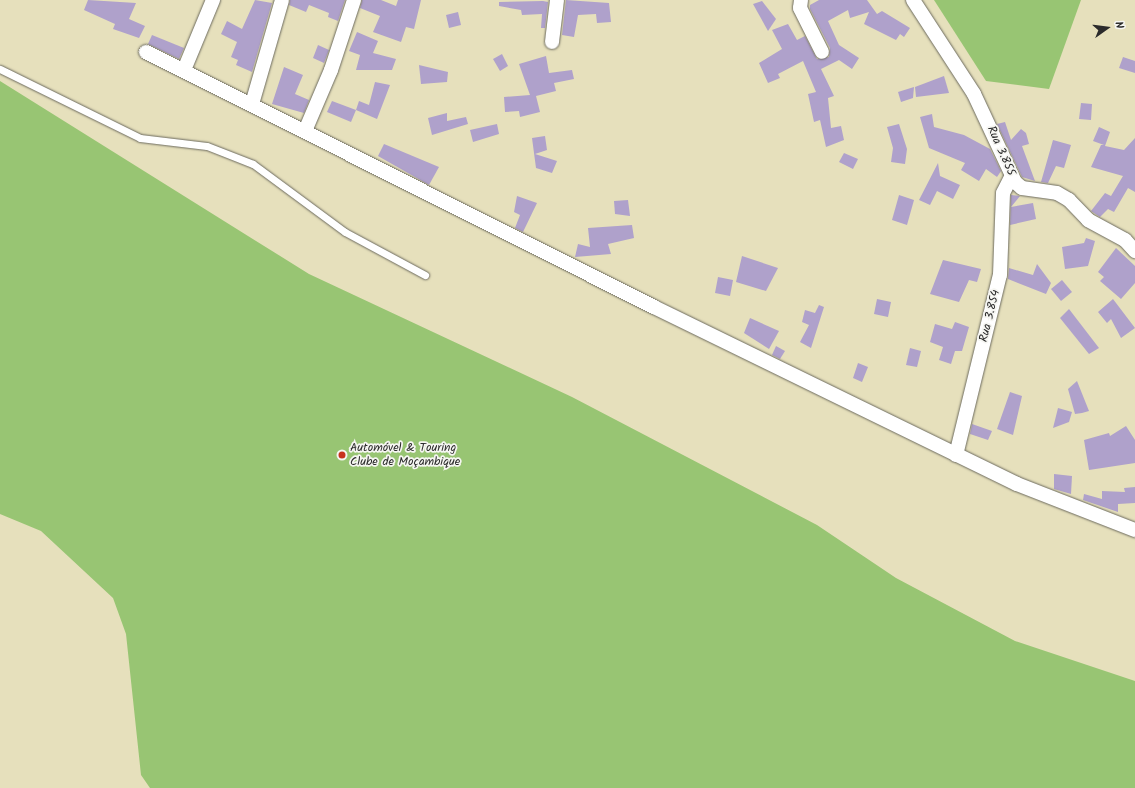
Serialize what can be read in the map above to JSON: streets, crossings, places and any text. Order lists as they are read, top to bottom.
{
  "streets": {
    "street": ["Rua 3.855", "Rua 3.854"]
  },
  "crossings": [
    ["Rua 3.855", "Rua 3.854"]
  ],
  "places": ["Automóvel & Touring Clube de Moçambique"],
  "north": "right"
}
